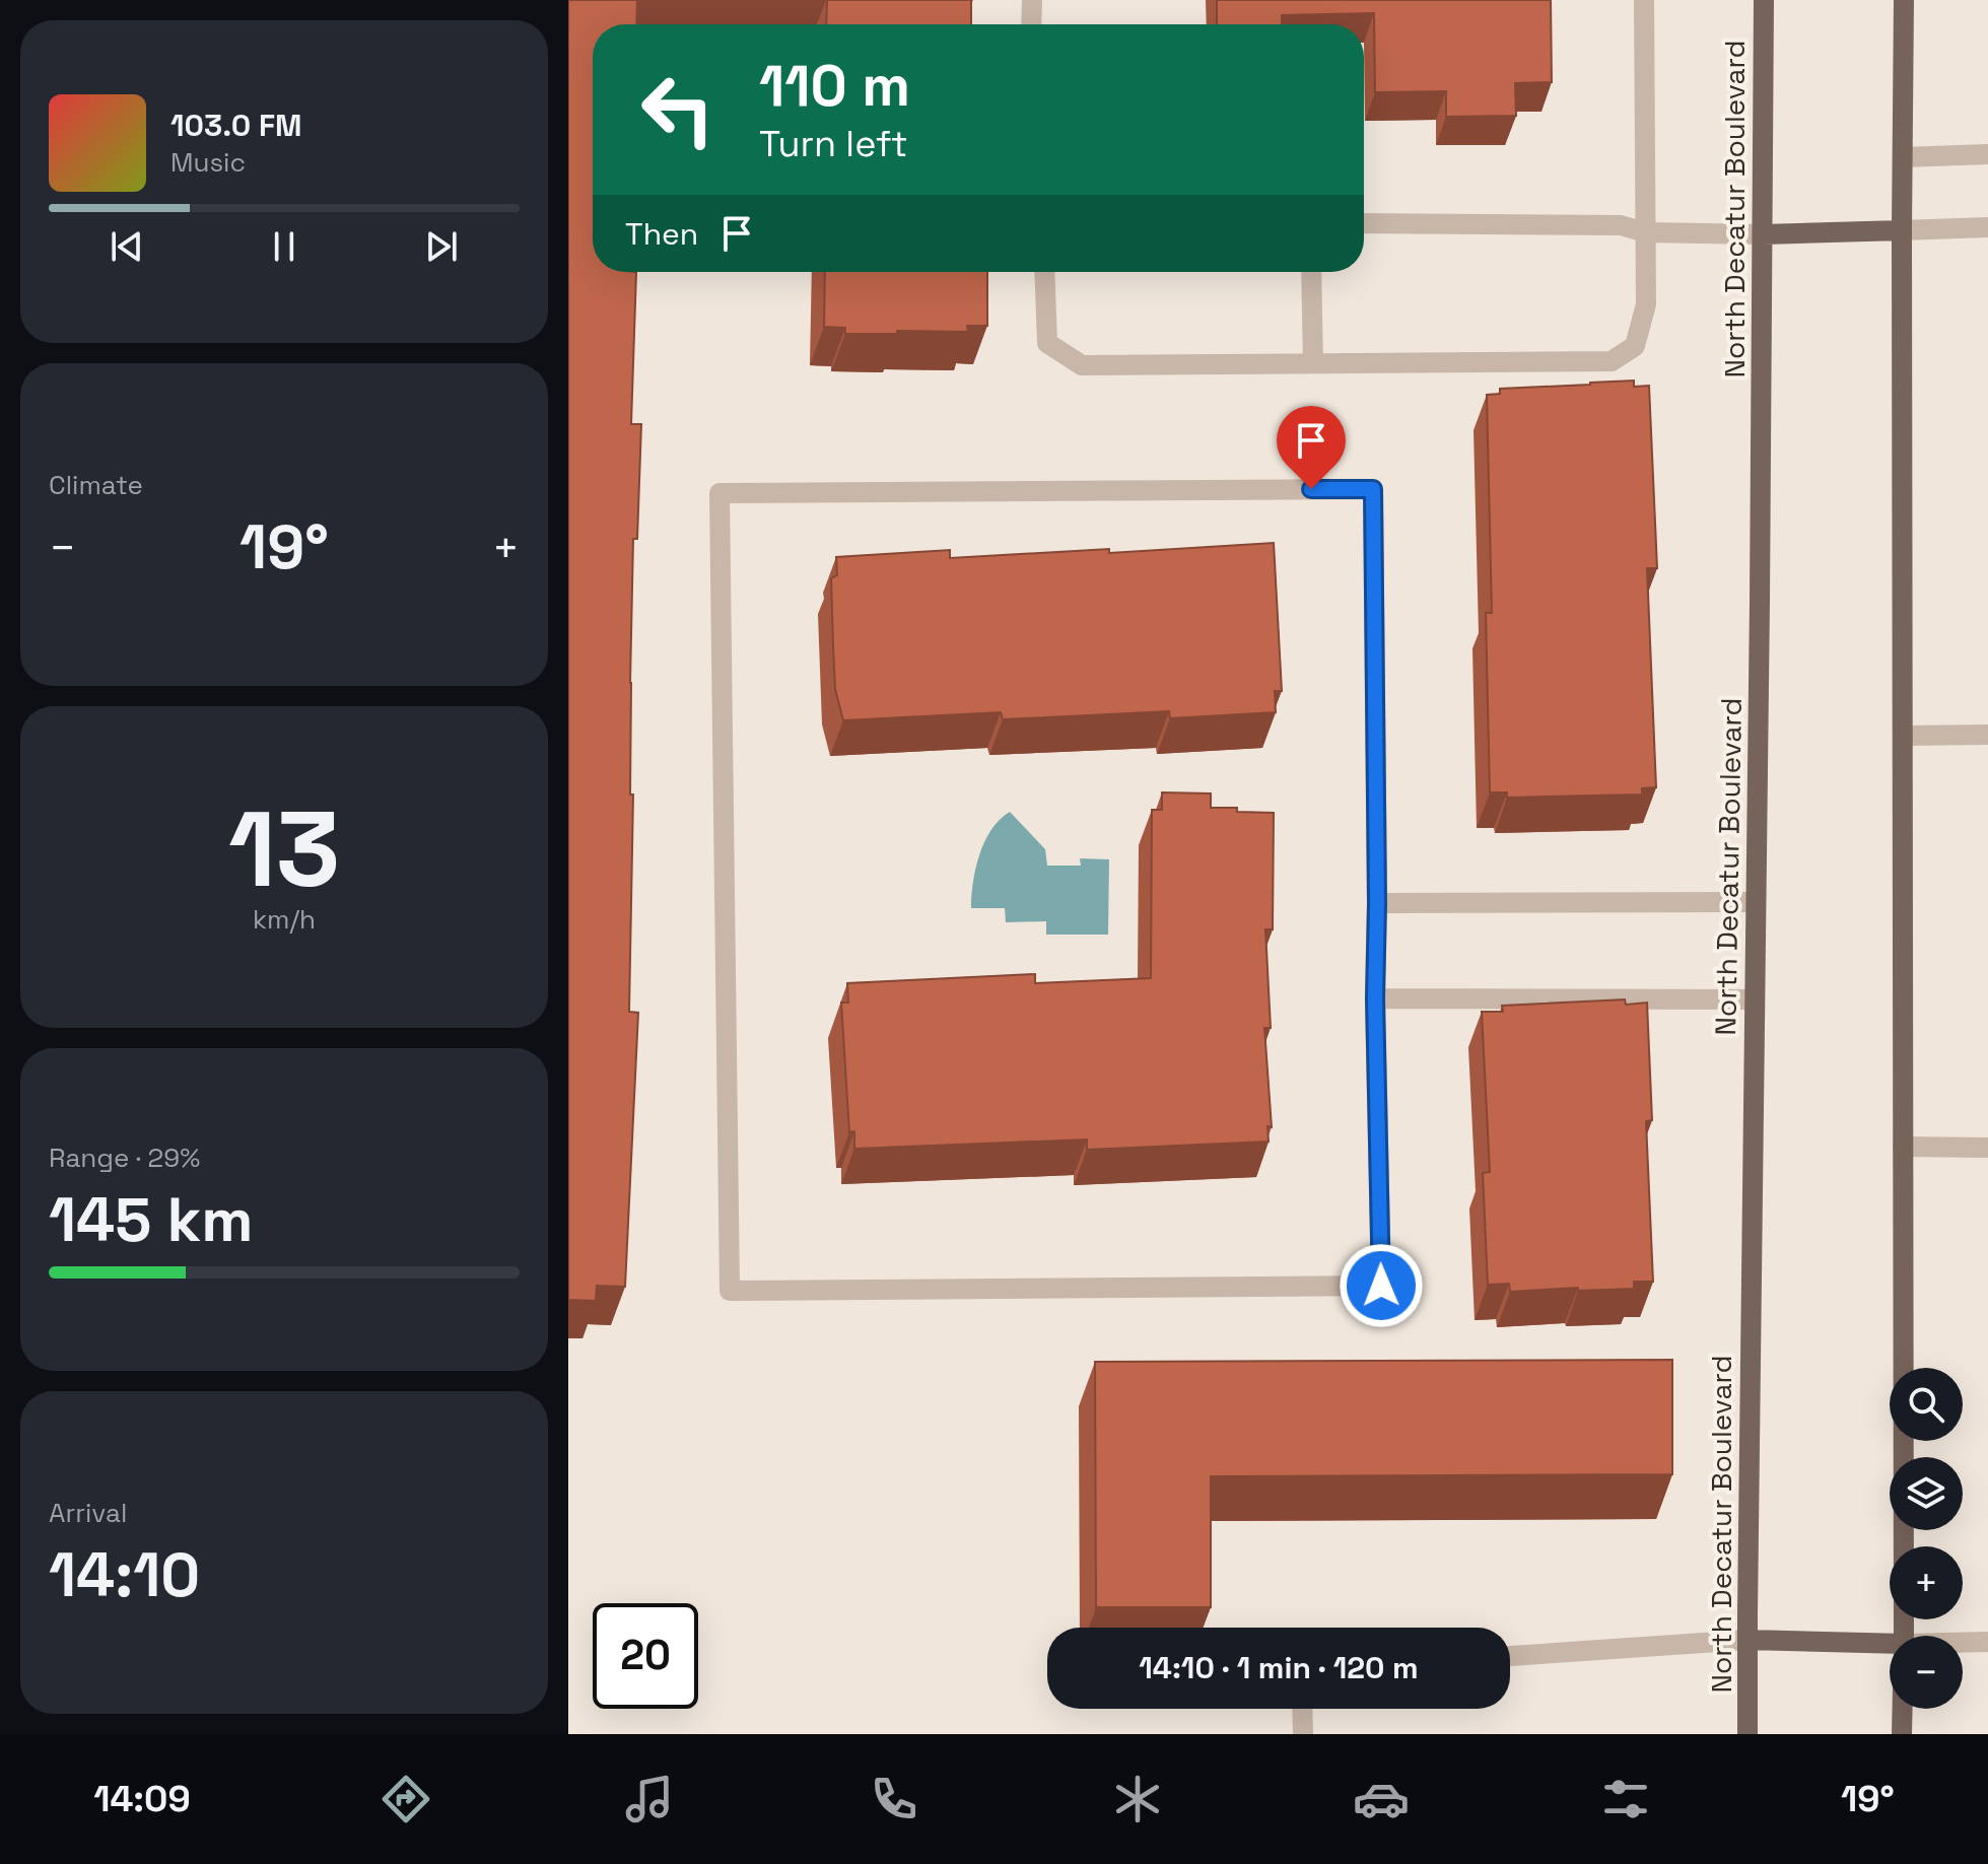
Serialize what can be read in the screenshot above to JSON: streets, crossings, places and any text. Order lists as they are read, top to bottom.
{
  "streets": {
    "main road": ["North Decatur Boulevard"]
  },
  "page": {
    "turn": ["110 m", "Turn left"],
    "song": ["103.0 FM", "Music"],
    "then": "Then",
    "tile": [
      "Climate",
      ["13", "km/h"],
      ["Range · 29%", "145 km"],
      ["Arrival", "14:10"]
    ],
    "heat": ["−", "19°", "+"],
    "map_buttons": ["+", "−"],
    "limit": "20",
    "trip": "14:10 · 1 min · 120 m",
    "tabs": ["14:09", "19°"]
  }
}
